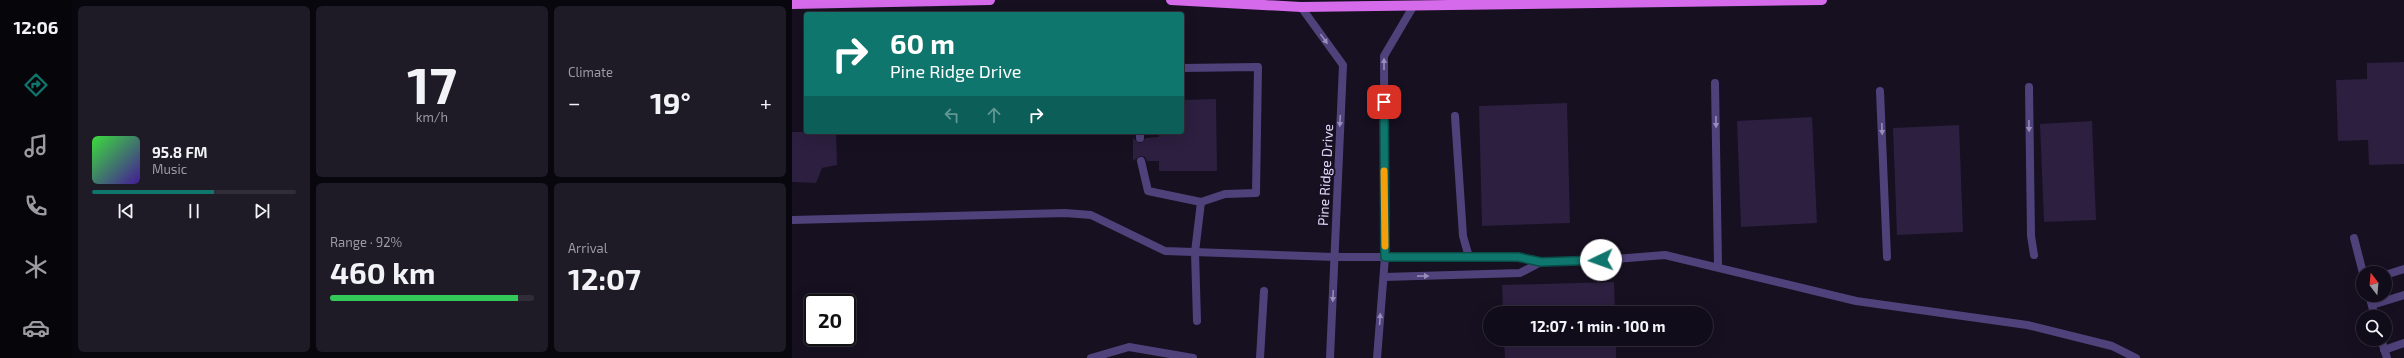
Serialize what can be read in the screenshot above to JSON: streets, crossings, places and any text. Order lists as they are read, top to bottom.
{
  "streets": {
    "street": ["Pine Ridge Drive"]
  },
  "north": "top",
  "page": {
    "tabs": "12:06",
    "tile": [
      ["17", "km/h"],
      "Climate",
      ["Range · 92%", "460 km"],
      ["Arrival", "12:07"]
    ],
    "turn": ["60 m", "Pine Ridge Drive"],
    "heat": ["−", "19°", "+"],
    "song": ["95.8 FM", "Music"],
    "limit": "20",
    "trip": "12:07 · 1 min · 100 m"
  }
}
